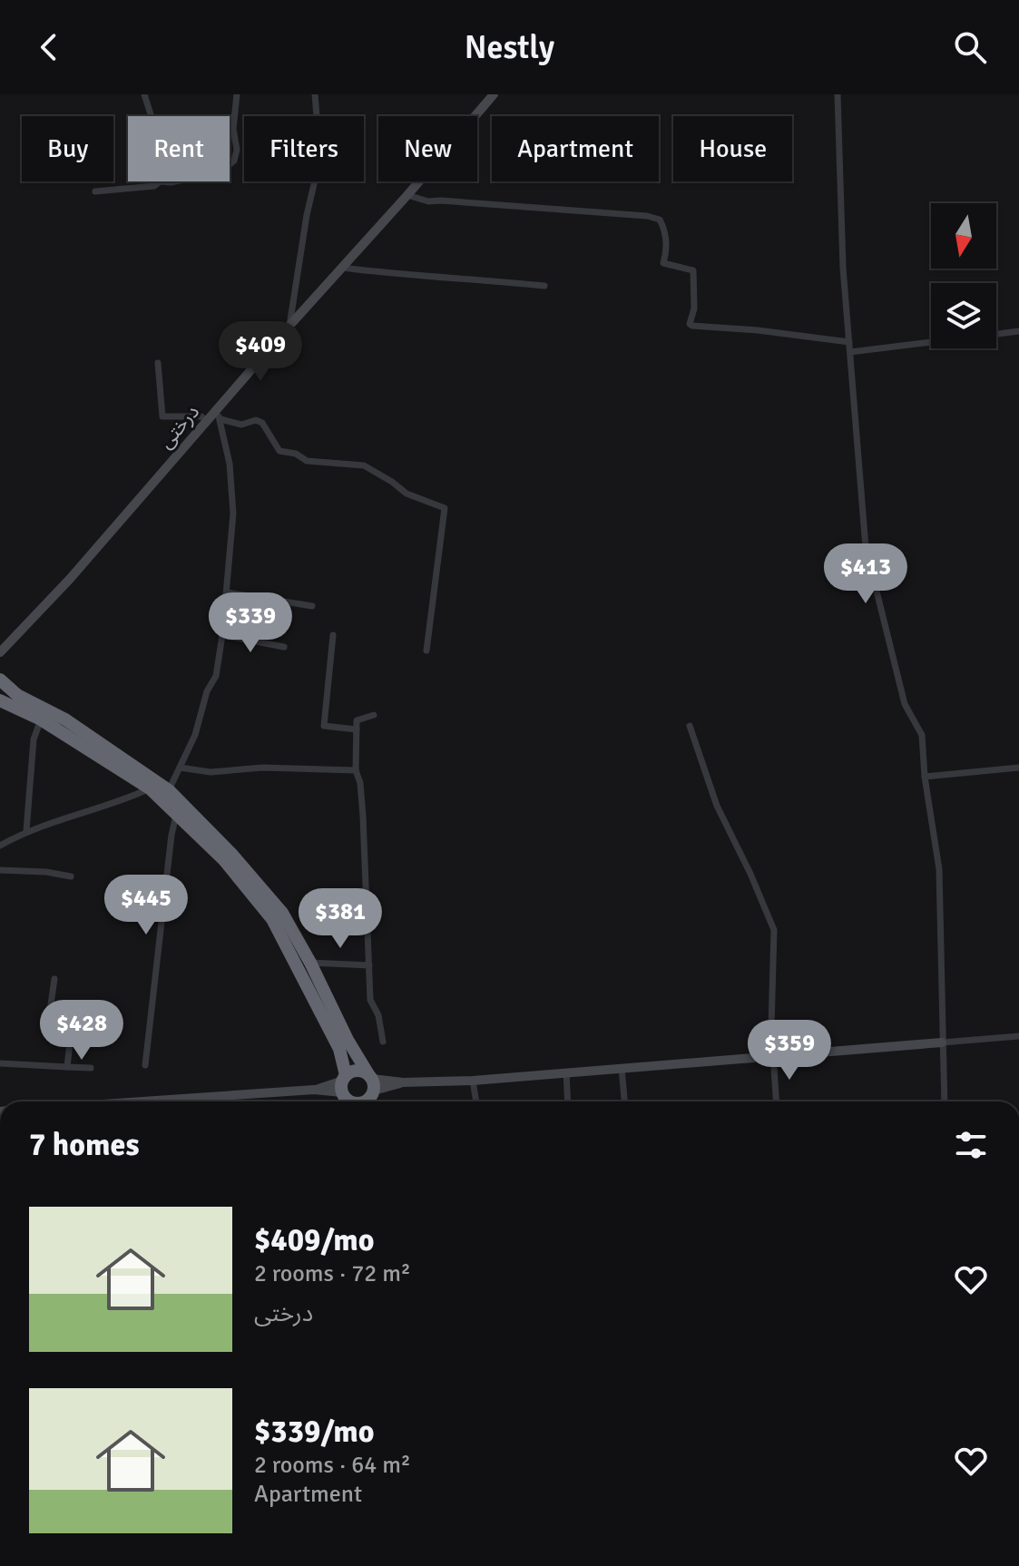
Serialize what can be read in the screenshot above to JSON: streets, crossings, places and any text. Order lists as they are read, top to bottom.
{
  "streets": {
    "street": ["درختی"]
  },
  "north": "bottom",
  "page": {
    "header": "Nestly",
    "chip": [
      "Buy",
      "Rent",
      "Filters",
      "New",
      "Apartment",
      "House"
    ],
    "price": [
      "$409",
      "$413",
      "$339",
      "$445",
      "$381",
      "$428",
      "$359"
    ],
    "heading": "7 homes",
    "list": [
      {
        "name": "$409/mo",
        "note": "2 rooms · 72 m² · درختی"
      },
      {
        "name": "$339/mo",
        "note": "2 rooms · 64 m² · Apartment"
      }
    ]
  }
}
